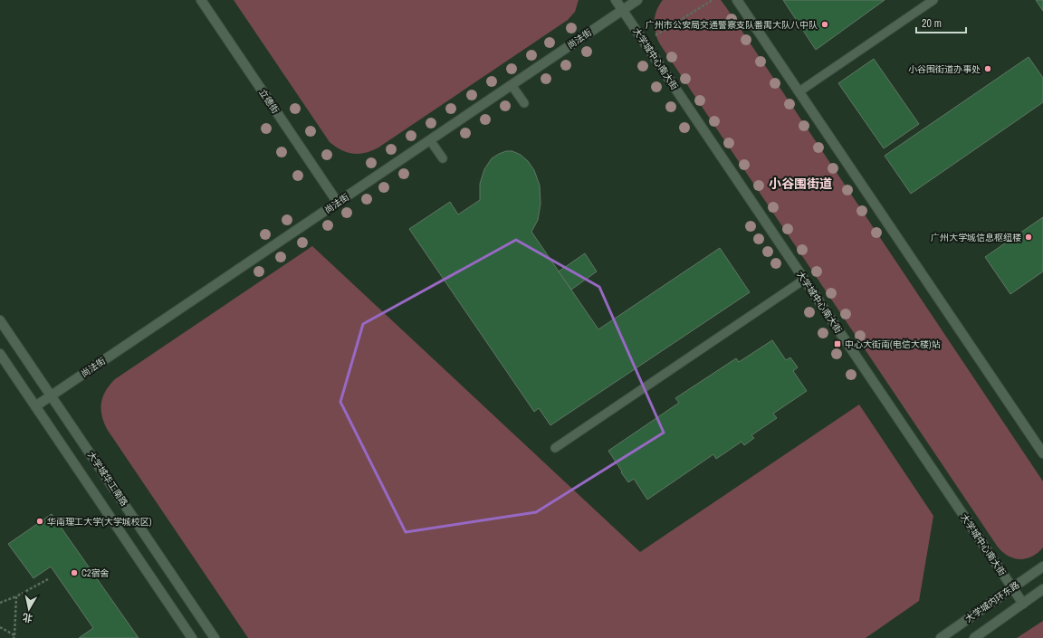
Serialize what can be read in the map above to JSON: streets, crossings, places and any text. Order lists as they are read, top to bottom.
{
  "streets": {
    "main road": [
      "尚法街",
      "大学城中心南大街",
      "立德街",
      "大学城华工南路",
      "大学城内环东路"
    ]
  },
  "crossings": [
    ["尚法街", "大学城中心南大街"],
    ["尚法街", "立德街"],
    ["尚法街", "大学城华工南路"],
    ["大学城中心南大街", "大学城内环东路"]
  ],
  "districts": ["小谷围街道"],
  "places": {
    "other": [
      "广州市公安局交通警察支队番禺大队八中队",
      "小谷围街道办事处",
      "广州大学城信息枢纽楼",
      "华南理工大学(大学城校区)",
      "C2宿舍"
    ],
    "transit": ["中心大街南(电信大楼)站"]
  },
  "scale_bar": "20 m",
  "north": "bottom"
}
